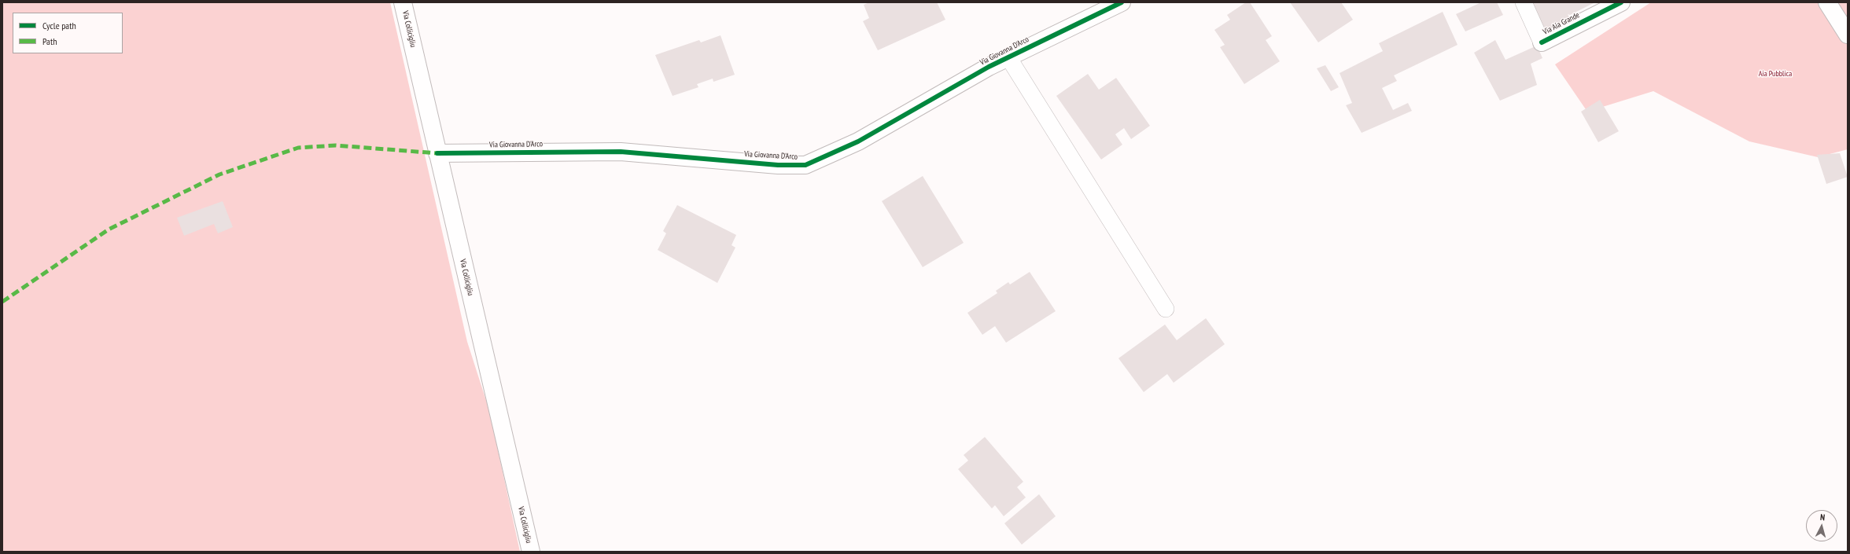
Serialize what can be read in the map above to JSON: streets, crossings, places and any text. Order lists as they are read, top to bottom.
{
  "streets": {
    "street": ["Via Aia Grande", "Via Collicigliu", "Via Giovanna D'Arco"]
  },
  "crossings": [
    ["Via Collicigliu", "Via Giovanna D'Arco"]
  ],
  "parks": ["Aia Pubblica"],
  "legend": ["Cycle path", "Path"],
  "north": "top"
}
